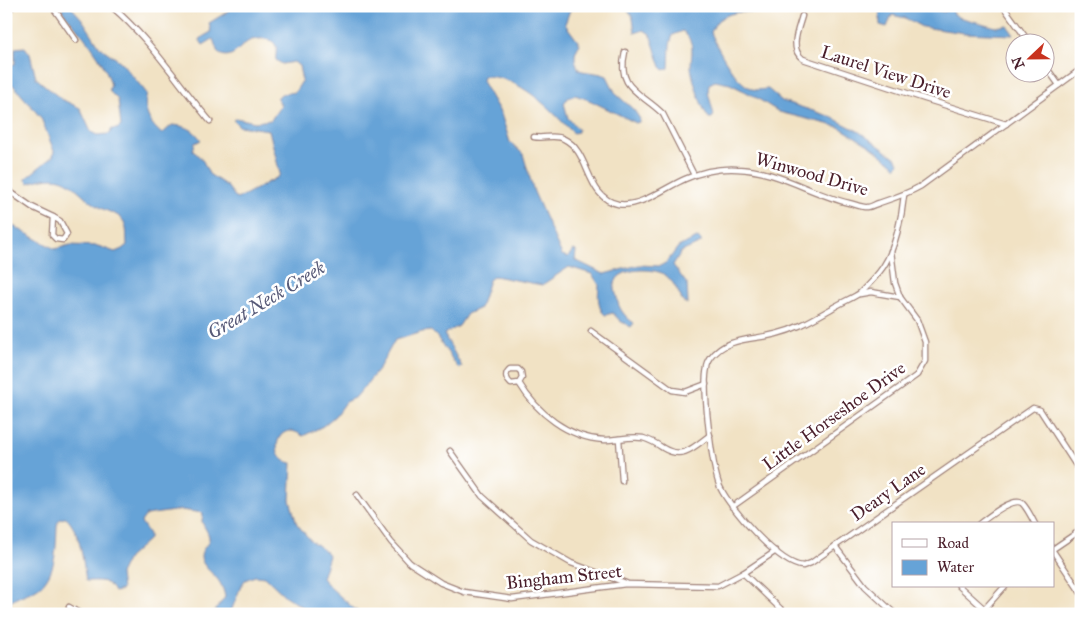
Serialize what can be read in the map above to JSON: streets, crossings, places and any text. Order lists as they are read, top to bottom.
{
  "streets": {
    "street": [
      "Laurel View Drive",
      "Winwood Drive",
      "Little Horseshoe Drive",
      "Deary Lane",
      "Bingham Street"
    ]
  },
  "crossings": [
    ["Laurel View Drive", "Winwood Drive"],
    ["Deary Lane", "Bingham Street"]
  ],
  "water": ["Great Neck Creek"],
  "legend": ["Road", "Water"],
  "north": "left"
}
